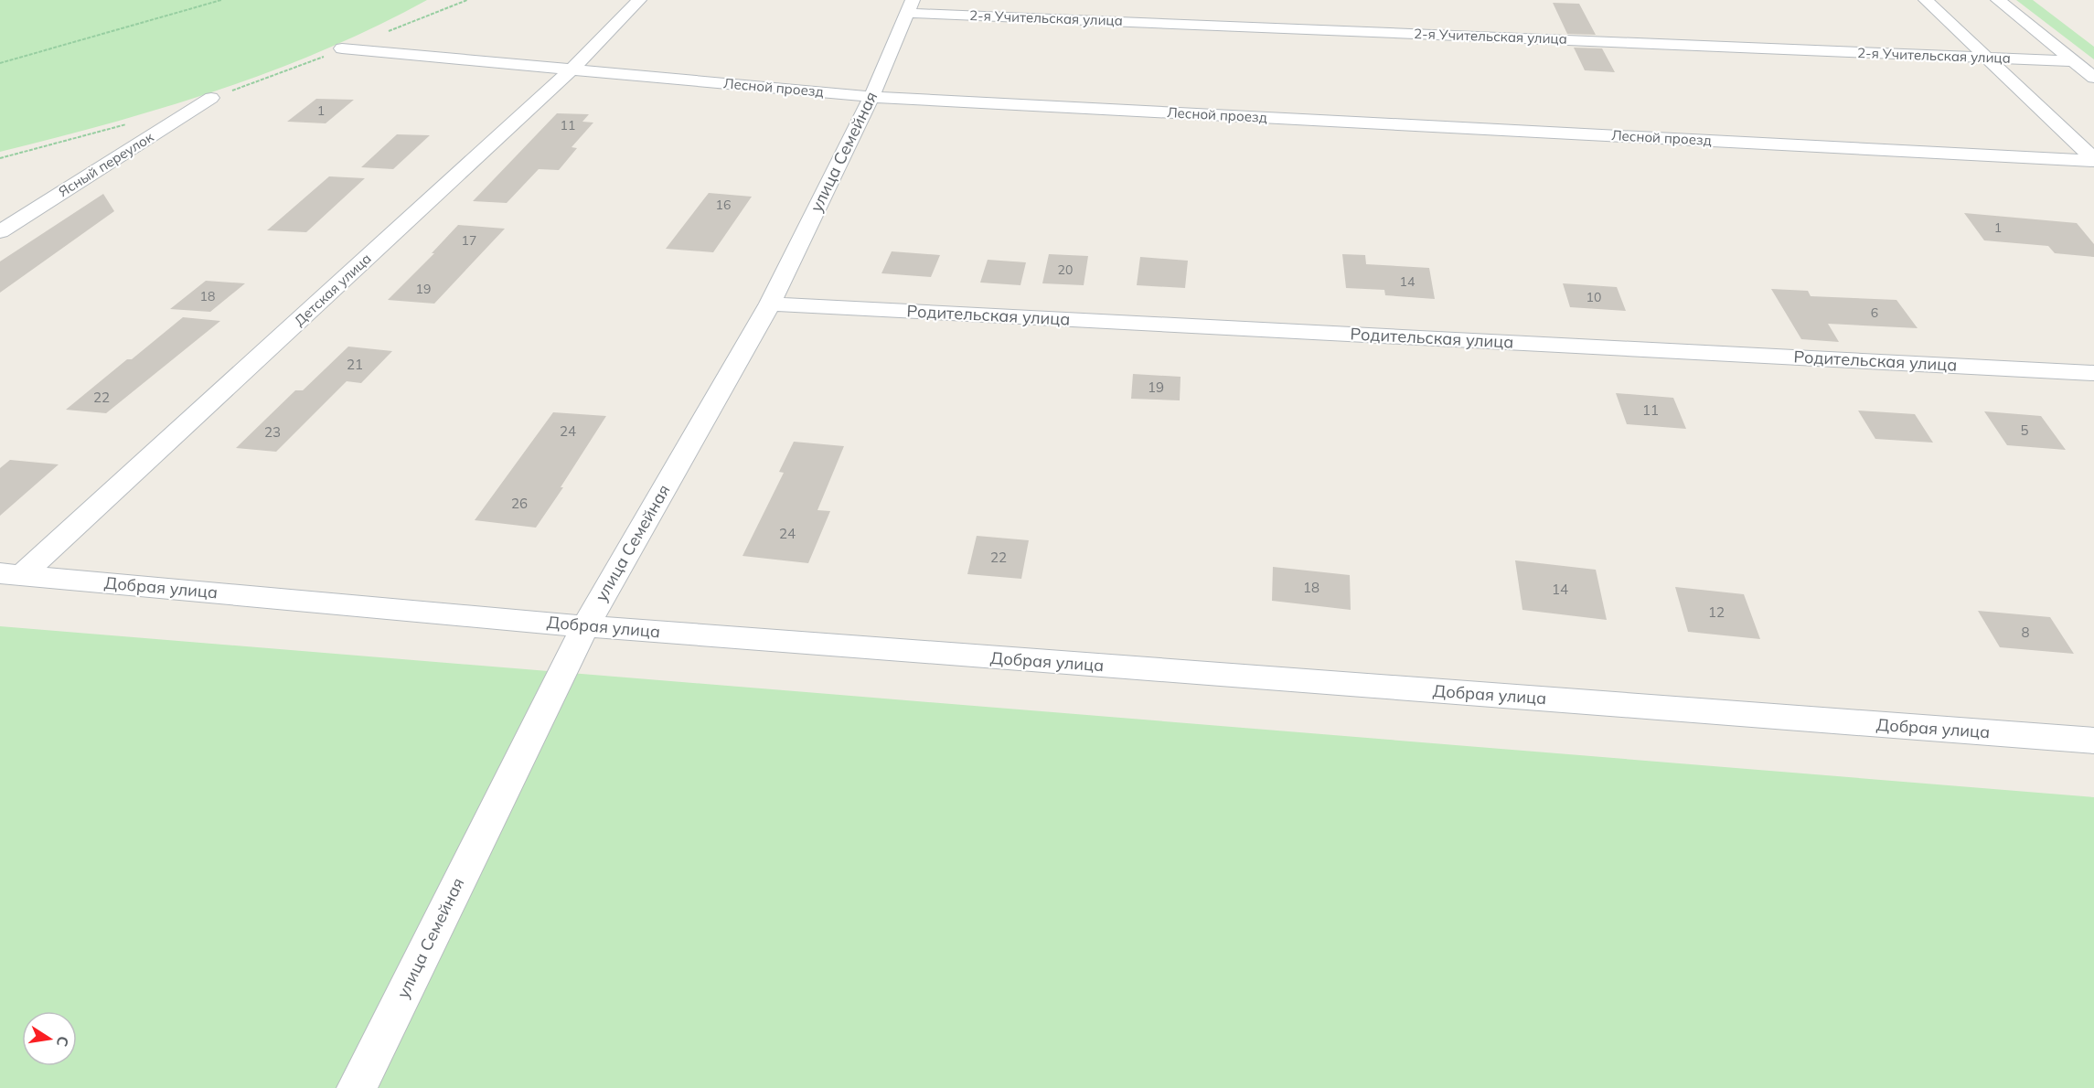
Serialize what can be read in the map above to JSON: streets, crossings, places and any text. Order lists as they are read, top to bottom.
{
  "streets": {
    "street": [
      "2-я Учительская улица",
      "Лесной проезд",
      "улица Семейная",
      "Ясный переулок",
      "Детская улица",
      "Родительская улица",
      "Добрая улица"
    ]
  },
  "crossings": [
    ["2-я Учительская улица", "улица Семейная"],
    ["Лесной проезд", "улица Семейная"],
    ["Лесной проезд", "Детская улица"],
    ["улица Семейная", "Родительская улица"],
    ["улица Семейная", "Добрая улица"],
    ["Детская улица", "Добрая улица"]
  ],
  "house_numbers": [
    "1",
    "11",
    "16",
    "1",
    "17",
    "20",
    "14",
    "19",
    "18",
    "10",
    "6",
    "21",
    "19",
    "22",
    "11",
    "5",
    "24",
    "23",
    "26",
    "24",
    "22",
    "18",
    "14",
    "12",
    "8"
  ],
  "north": "right"
}
